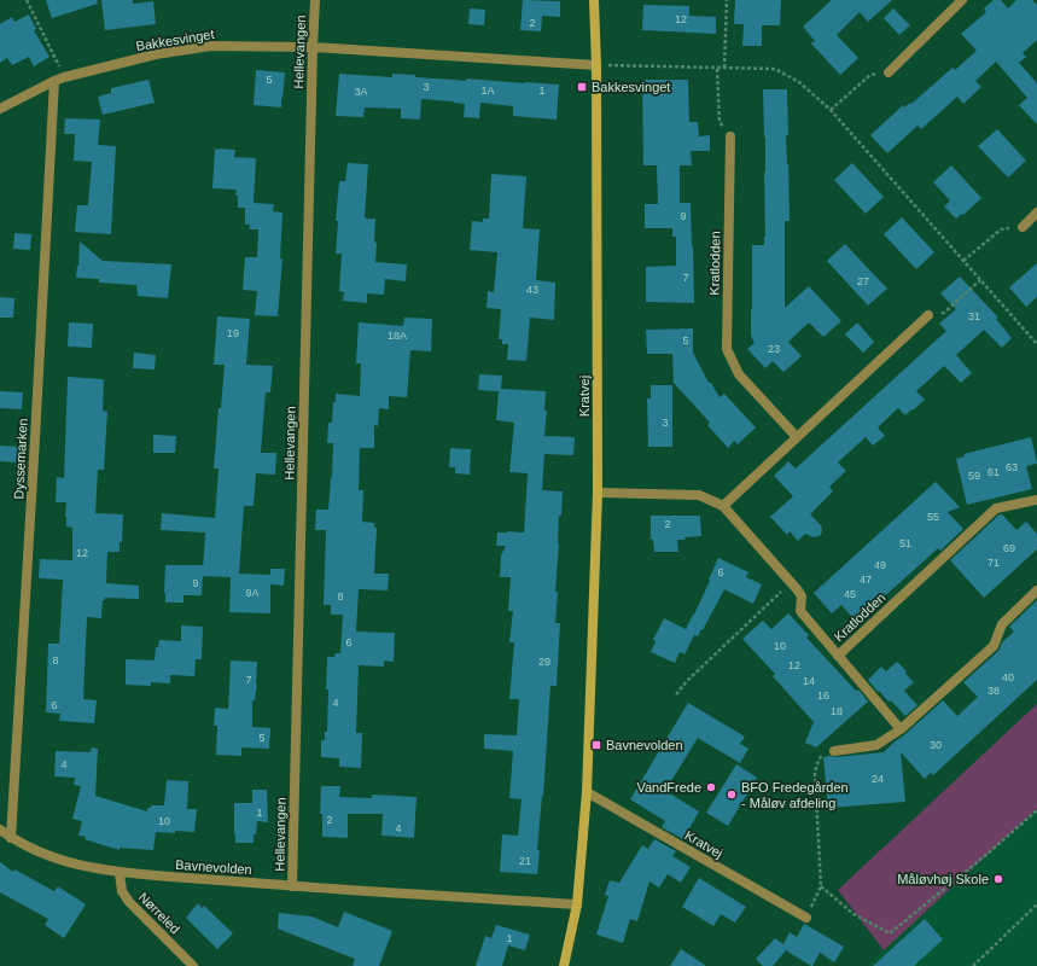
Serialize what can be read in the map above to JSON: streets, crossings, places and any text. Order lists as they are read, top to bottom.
{
  "streets": {
    "street": [
      "Bakkesvinget",
      "Hellevangen",
      "Kratlodden",
      "Kratvej",
      "Dyssemarken",
      "Bavnevolden",
      "Nørreled"
    ]
  },
  "crossings": [
    ["Bakkesvinget", "Hellevangen"],
    ["Bakkesvinget", "Kratvej"],
    ["Bakkesvinget", "Dyssemarken"],
    ["Hellevangen", "Bavnevolden"],
    ["Kratlodden", "Kratvej"],
    ["Kratvej", "Bavnevolden"],
    ["Dyssemarken", "Bavnevolden"],
    ["Bavnevolden", "Nørreled"]
  ],
  "places": {
    "transit": ["Bakkesvinget", "Bavnevolden"],
    "other": ["VandFrede", "BFO Fredegården - Måløv afdeling", "Måløvhøj Skole"]
  },
  "house_numbers": [
    "12",
    "2",
    "5",
    "3",
    "1A",
    "1",
    "3A",
    "9",
    "7",
    "27",
    "43",
    "31",
    "19",
    "18A",
    "5",
    "23",
    "3",
    "63",
    "61",
    "59",
    "55",
    "2",
    "51",
    "69",
    "12",
    "71",
    "49",
    "6",
    "47",
    "9",
    "9A",
    "45",
    "8",
    "6",
    "10",
    "8",
    "29",
    "12",
    "40",
    "7",
    "14",
    "38",
    "16",
    "4",
    "6",
    "18",
    "5",
    "30",
    "4",
    "24",
    "1",
    "2",
    "10",
    "4",
    "21",
    "1"
  ]
}
